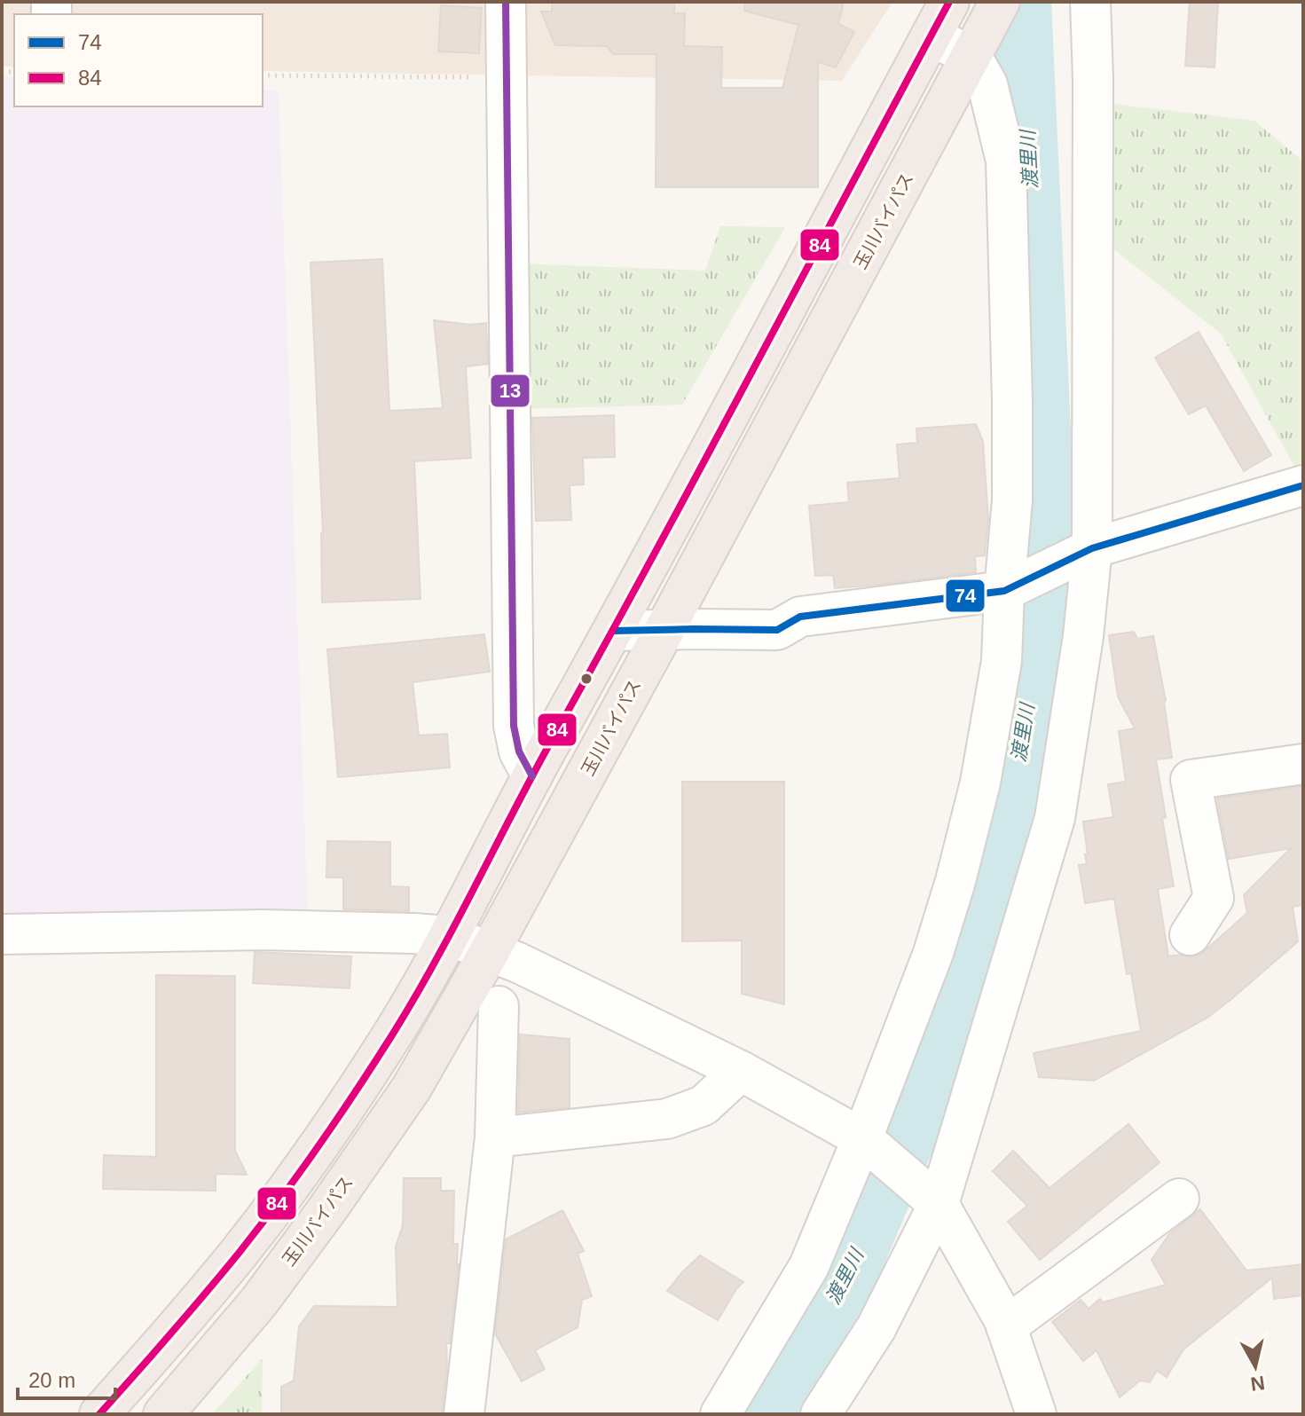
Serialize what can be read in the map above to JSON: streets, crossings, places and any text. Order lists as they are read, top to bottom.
{
  "streets": {
    "highway": ["玉川バイパス"]
  },
  "water": ["渡里川"],
  "lines": ["transit line 84", "transit line 13", "transit line 74"],
  "legend": ["74", "84"],
  "scale_bar": "20 m",
  "north": "bottom"
}
